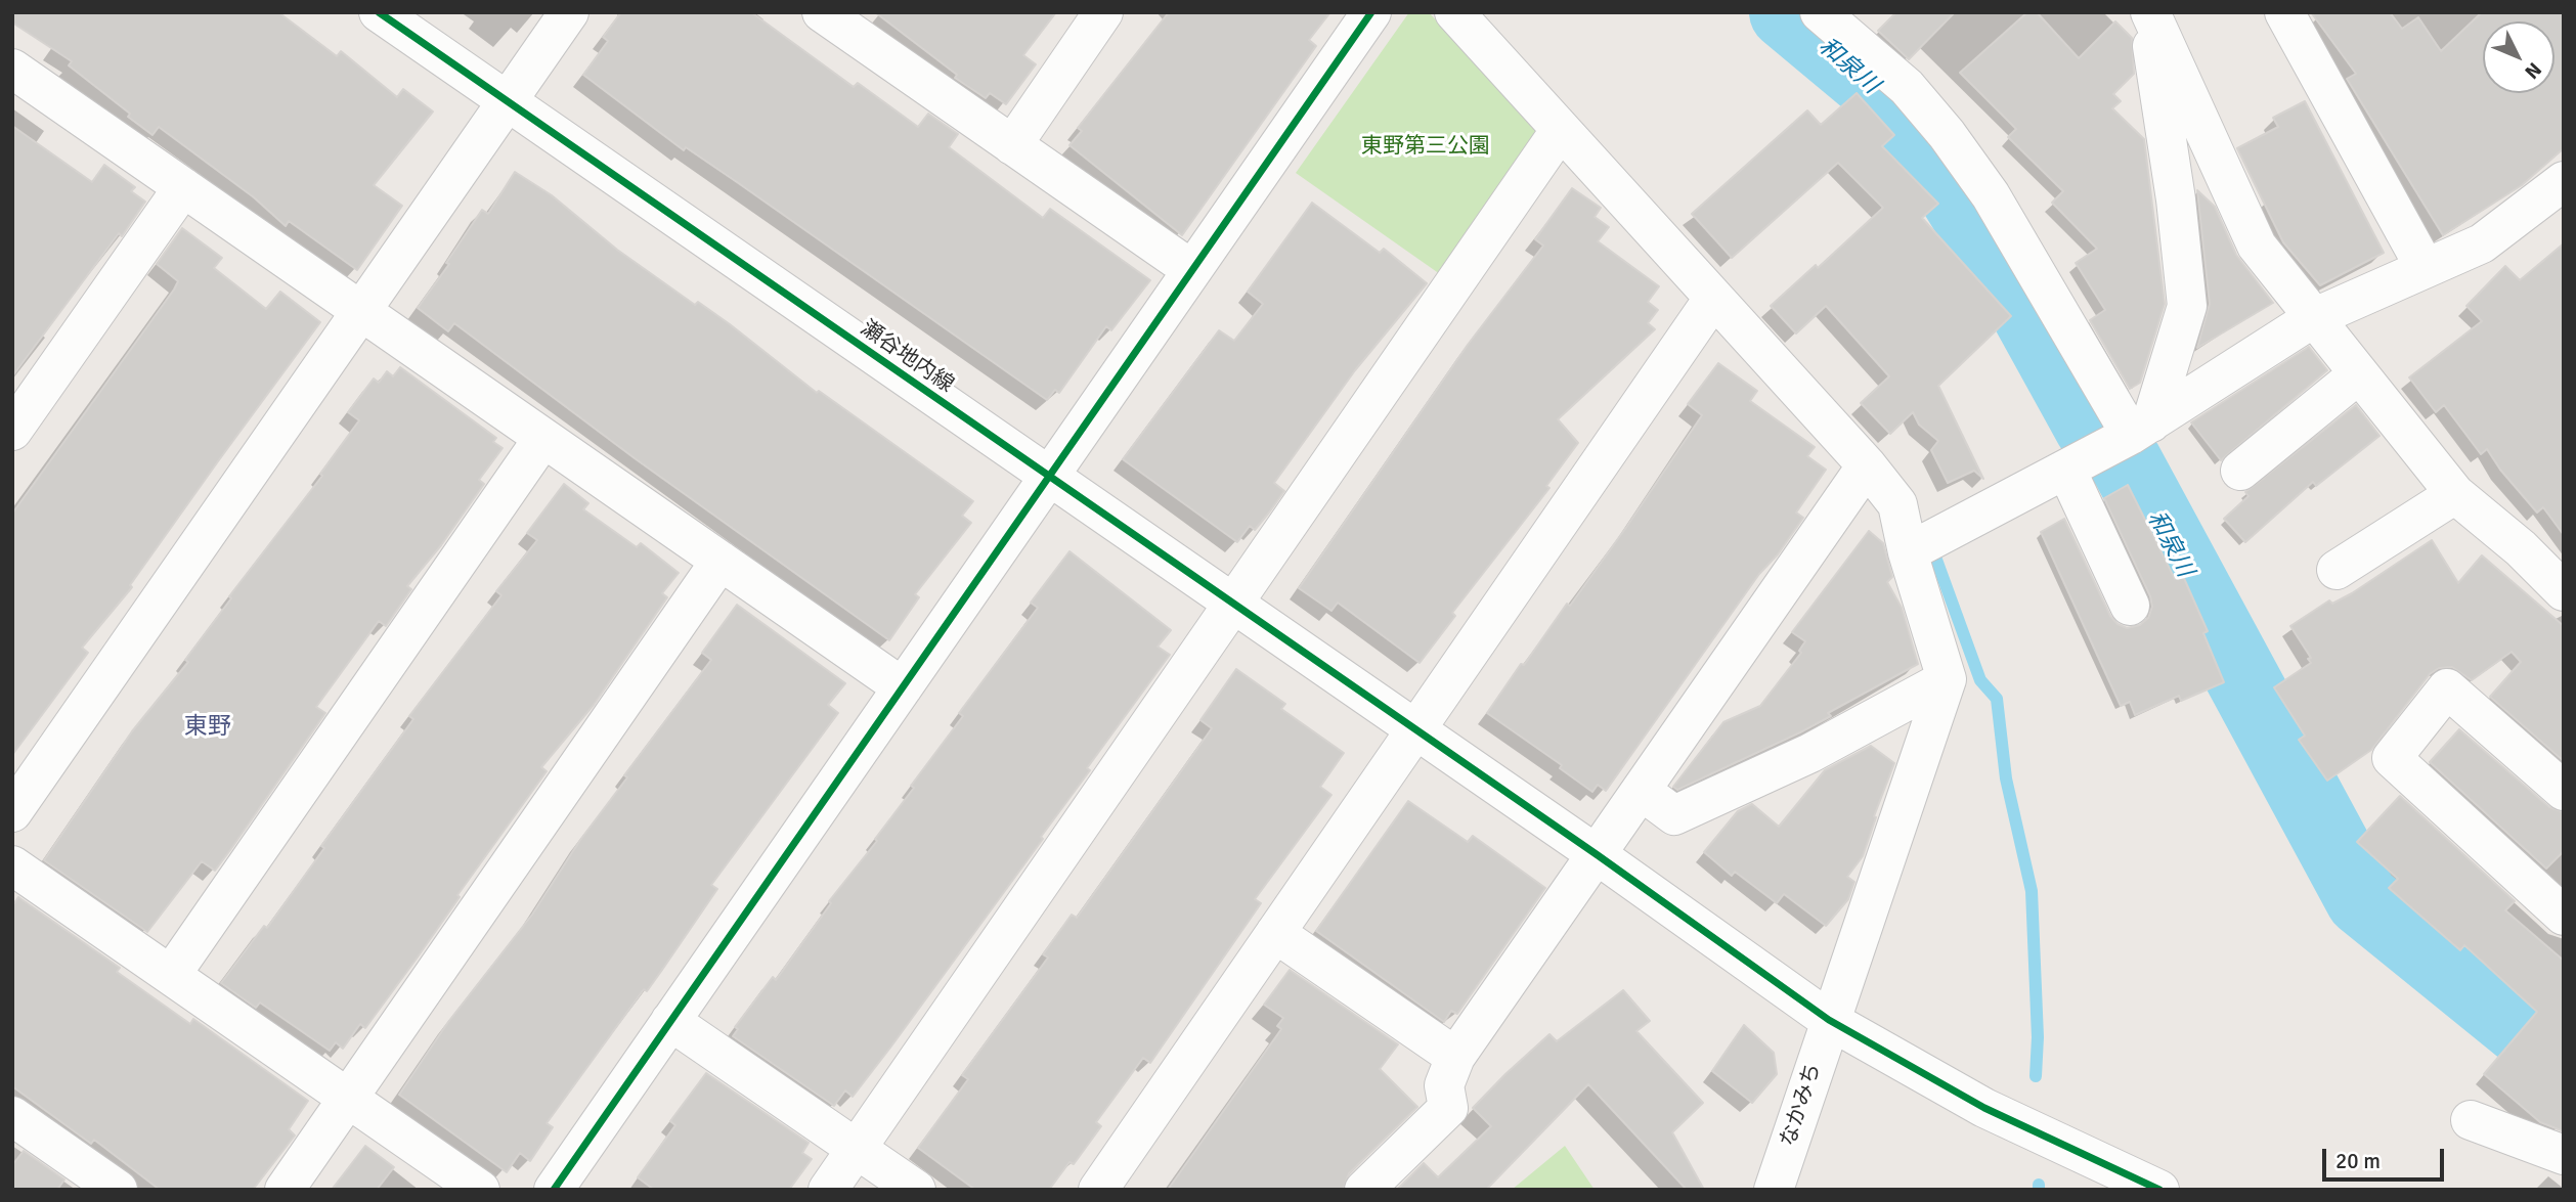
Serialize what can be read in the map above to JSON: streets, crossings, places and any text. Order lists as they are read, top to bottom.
{
  "streets": {
    "street": ["瀬谷地内線", "なかみち"]
  },
  "crossings": [
    ["瀬谷地内線", "なかみち"]
  ],
  "districts": ["東野"],
  "water": ["和泉川"],
  "parks": ["東野第三公園"],
  "scale_bar": "20 m",
  "north": "bottom right"
}
